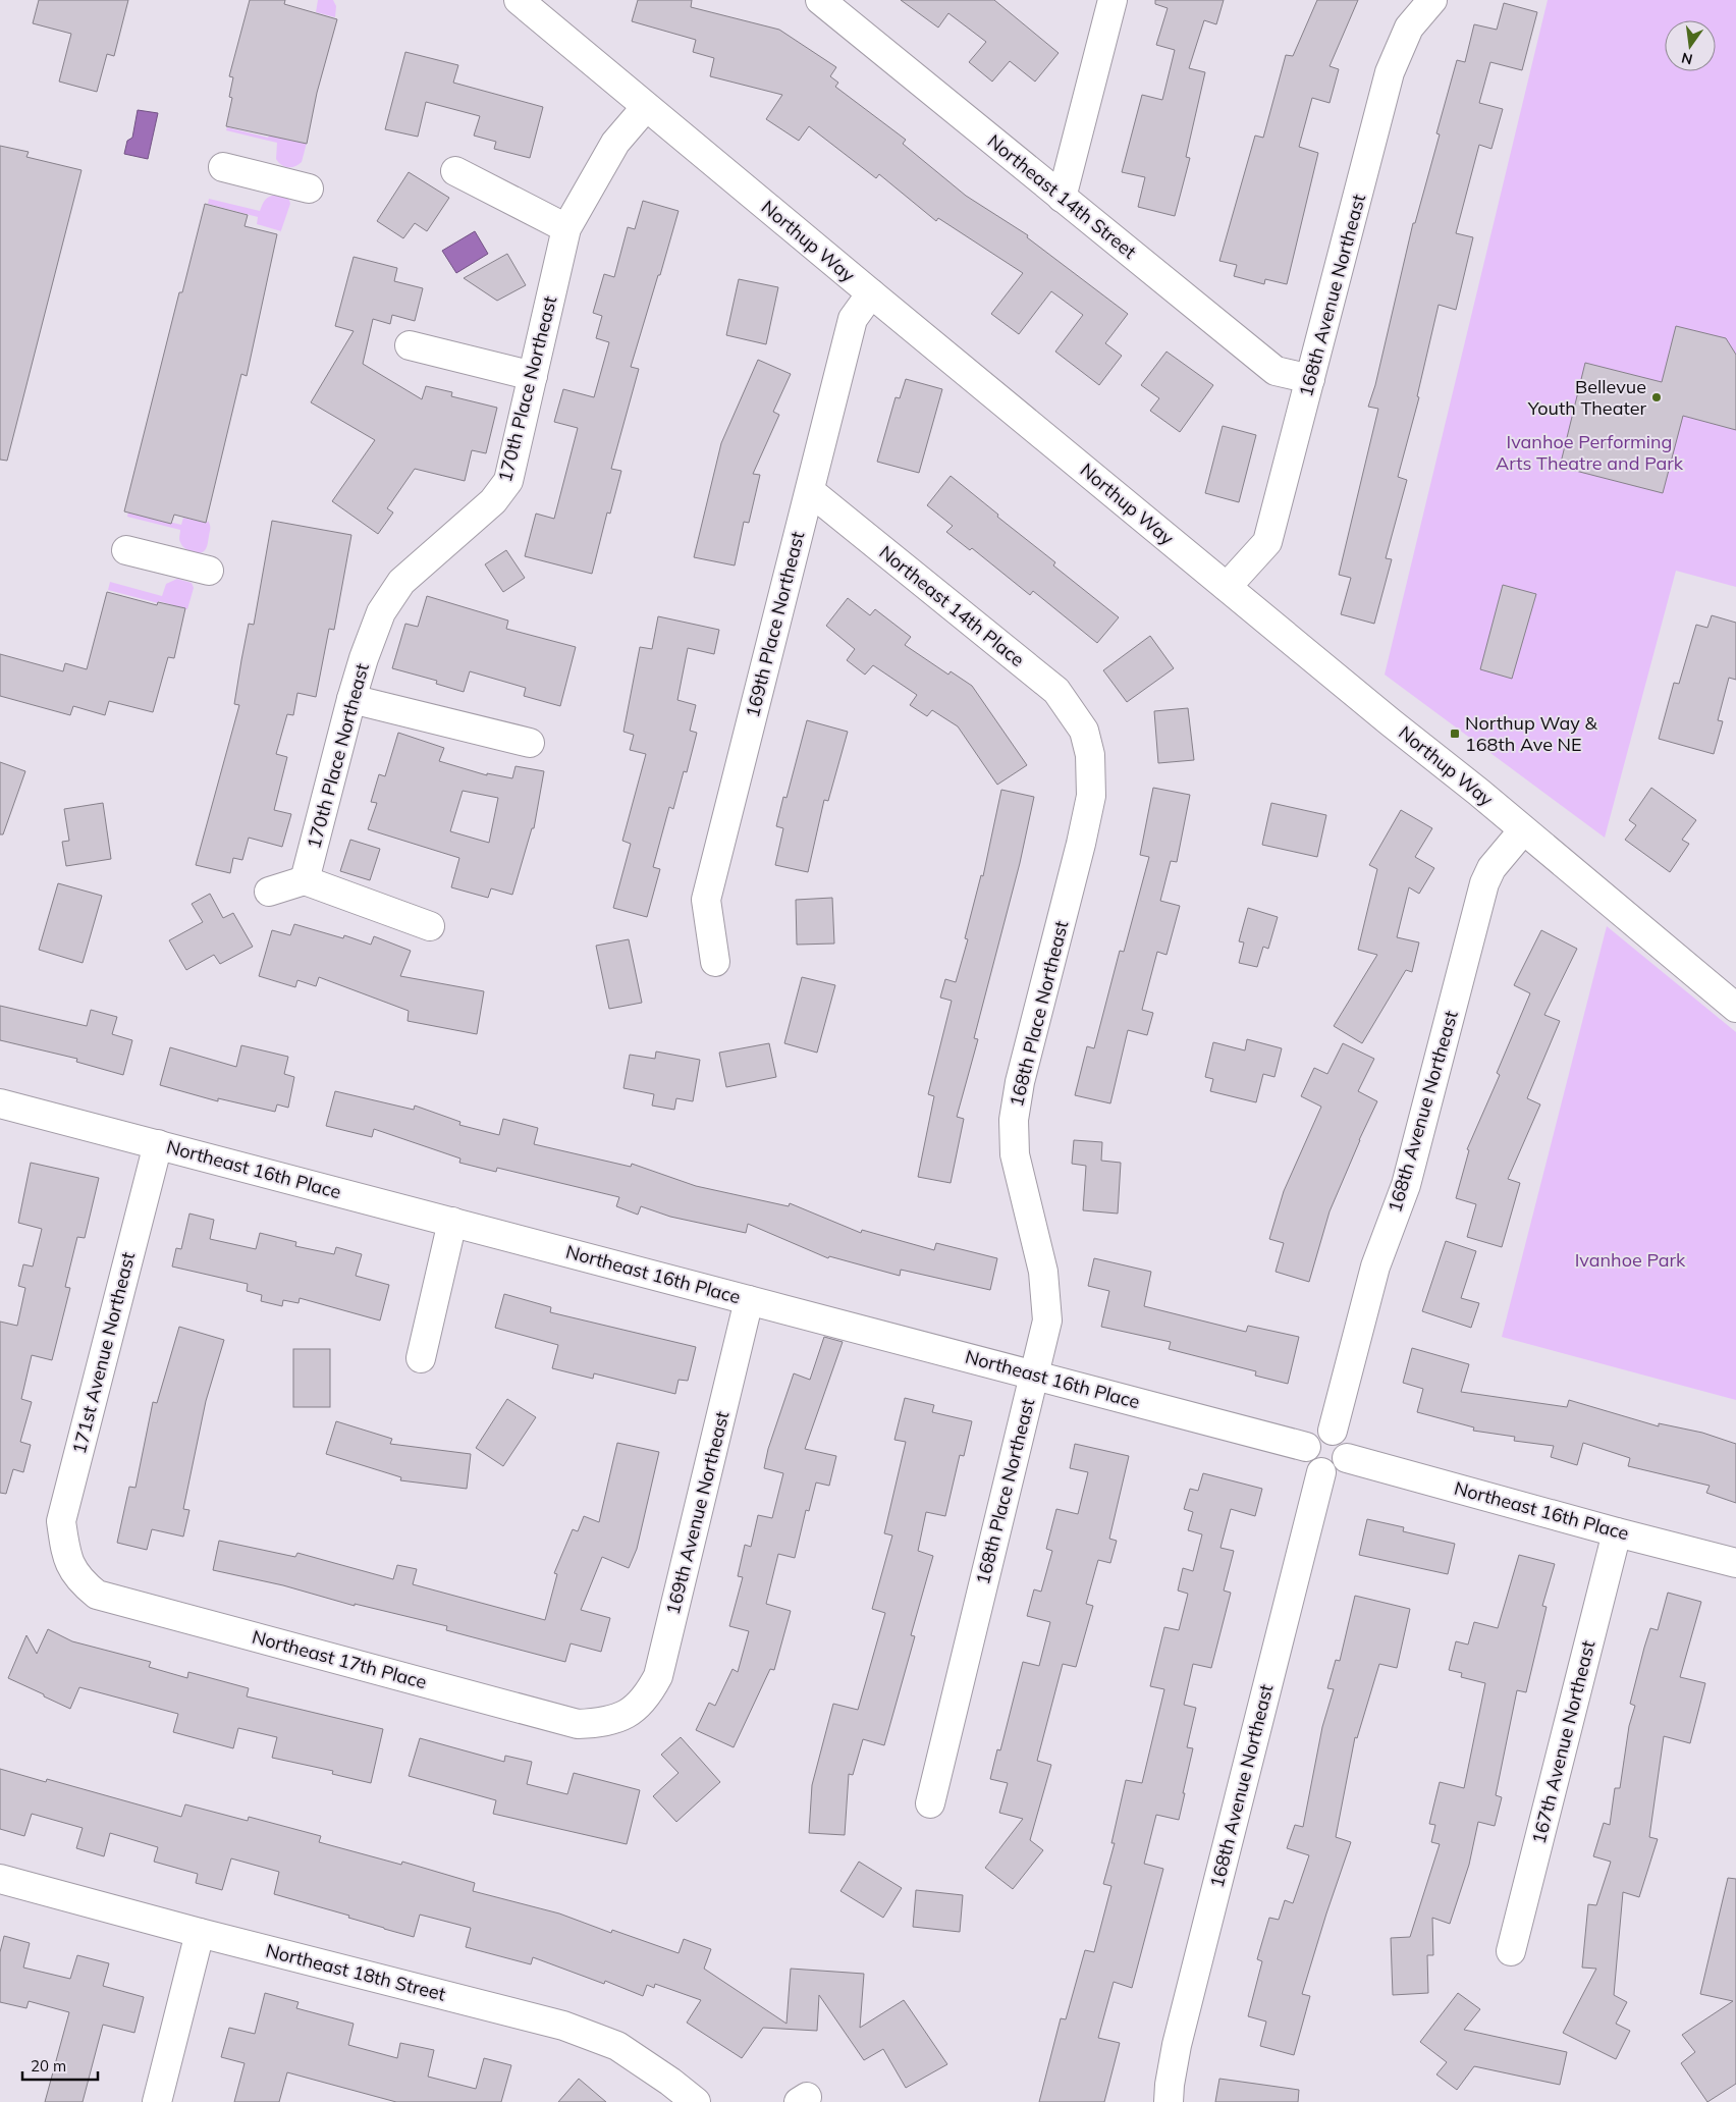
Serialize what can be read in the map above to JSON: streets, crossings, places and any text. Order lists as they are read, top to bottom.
{
  "streets": {
    "street": [
      "Northeast 14th Street",
      "Northup Way",
      "168th Avenue Northeast",
      "170th Place Northeast",
      "Northeast 14th Place",
      "169th Place Northeast",
      "168th Place Northeast",
      "Northeast 16th Place",
      "171st Avenue Northeast",
      "169th Avenue Northeast",
      "Northeast 17th Place",
      "167th Avenue Northeast",
      "Northeast 18th Street"
    ]
  },
  "crossings": [
    ["Northeast 14th Street", "168th Avenue Northeast"],
    ["Northup Way", "168th Avenue Northeast"],
    ["Northup Way", "170th Place Northeast"],
    ["Northup Way", "169th Place Northeast"],
    ["168th Avenue Northeast", "Northeast 16th Place"],
    ["Northeast 14th Place", "169th Place Northeast"],
    ["Northeast 14th Place", "168th Place Northeast"],
    ["168th Place Northeast", "Northeast 16th Place"],
    ["Northeast 16th Place", "171st Avenue Northeast"],
    ["Northeast 16th Place", "169th Avenue Northeast"],
    ["Northeast 16th Place", "167th Avenue Northeast"],
    ["171st Avenue Northeast", "Northeast 17th Place"],
    ["169th Avenue Northeast", "Northeast 17th Place"]
  ],
  "parks": ["Ivanhoe Performing Arts Theatre and Park", "Ivanhoe Park"],
  "places": {
    "other": ["Bellevue Youth Theater"],
    "transit": ["Northup Way & 168th Ave NE"]
  },
  "scale_bar": "20 m",
  "north": "bottom"
}
